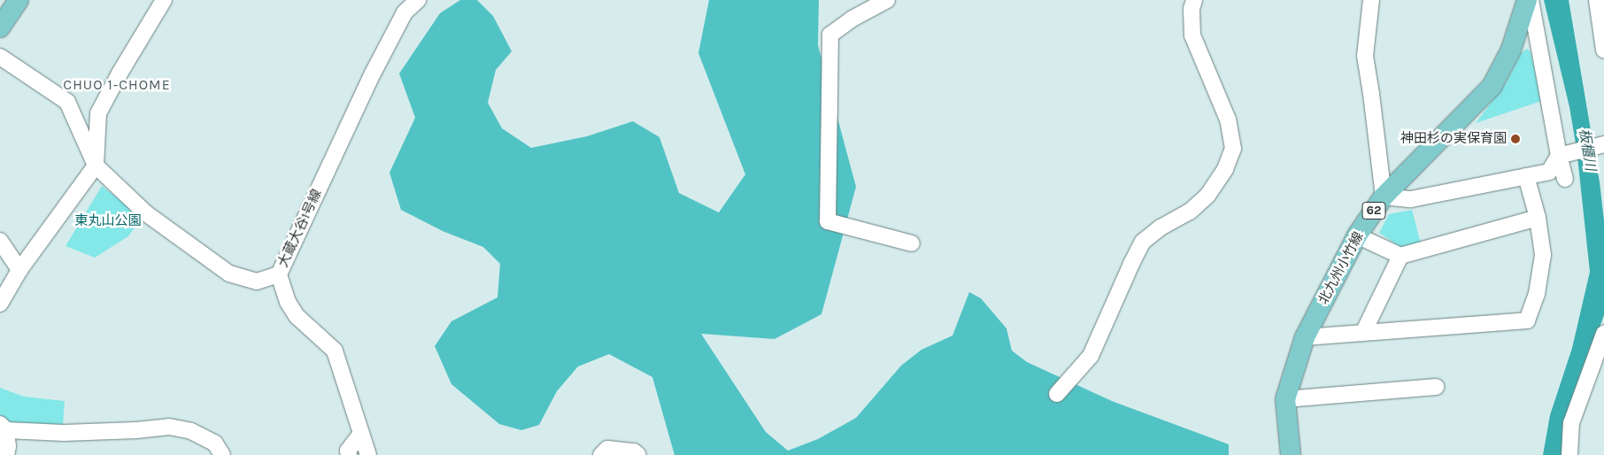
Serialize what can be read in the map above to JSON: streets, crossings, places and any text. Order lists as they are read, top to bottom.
{
  "streets": {
    "main road": ["62", "北九州小竹線"],
    "street": ["大蔵大谷1号線"]
  },
  "districts": ["CHUO 1-CHOME"],
  "water": ["板櫃川"],
  "parks": ["東丸山公園"],
  "places": ["神田杉の実保育園"]
}
